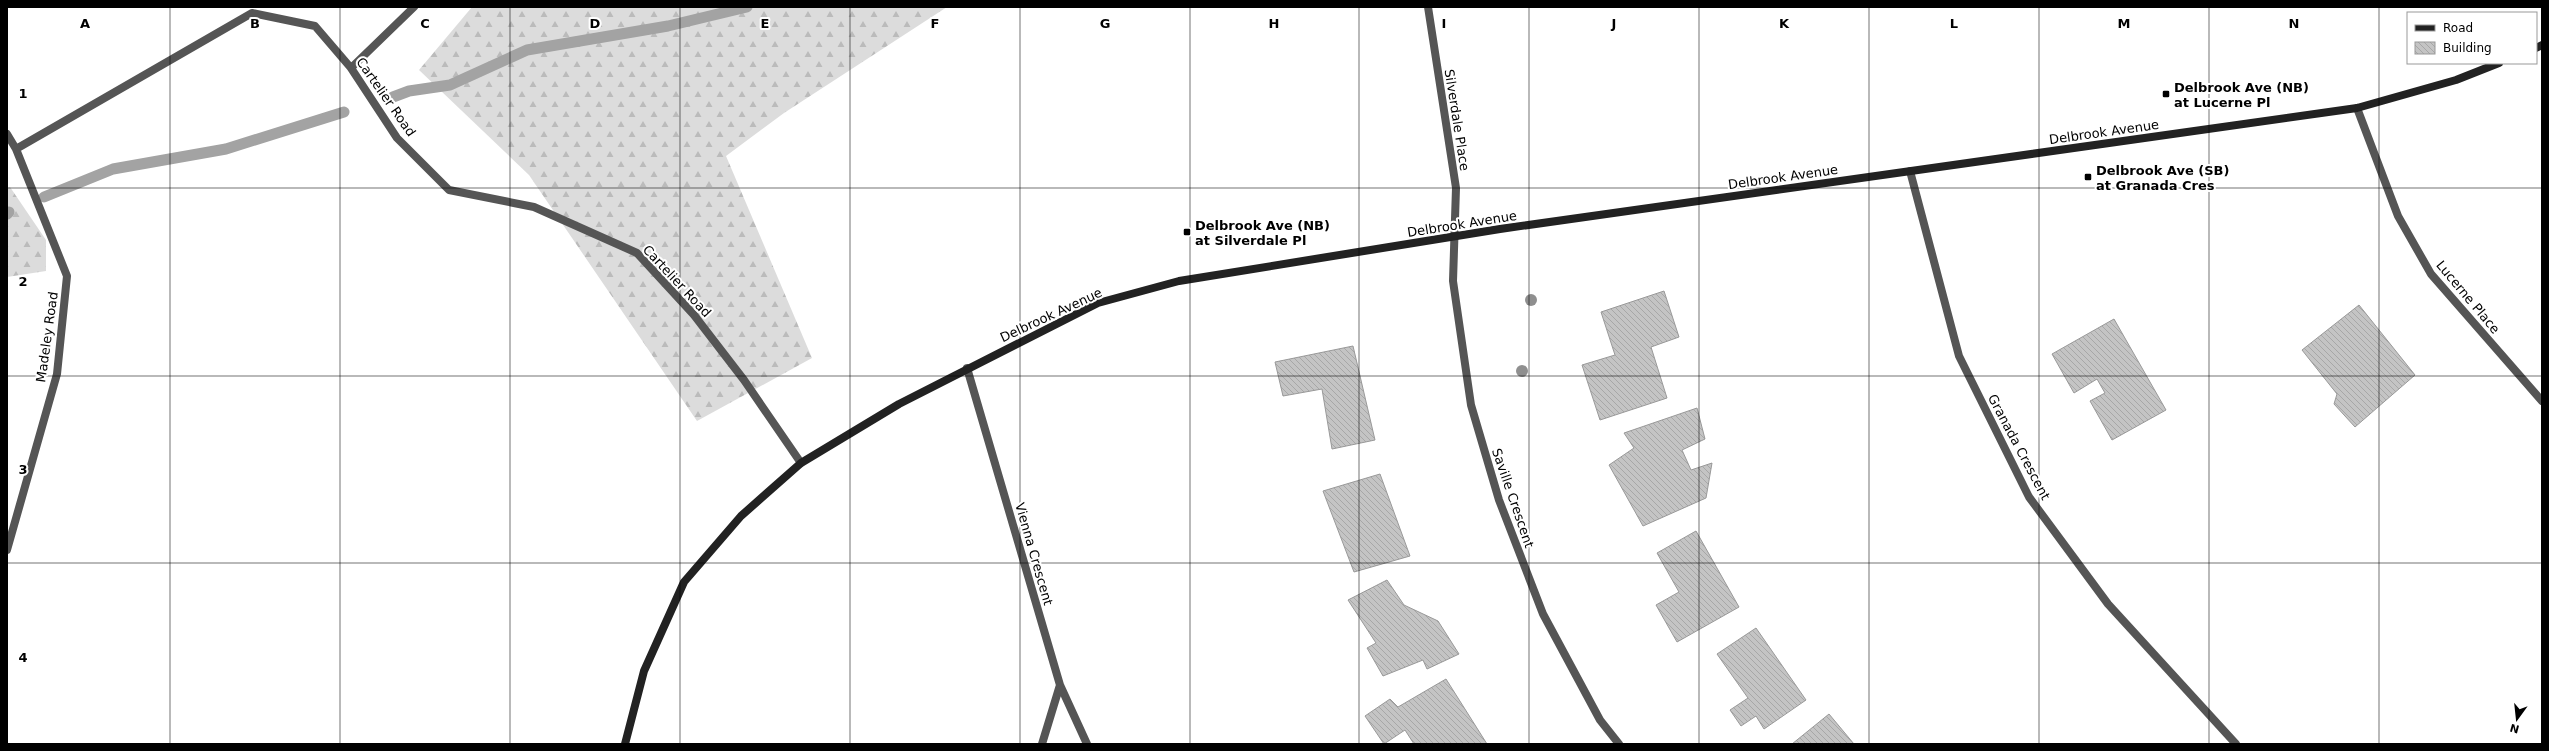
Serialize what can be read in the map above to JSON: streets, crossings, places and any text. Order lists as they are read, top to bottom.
{
  "streets": {
    "street": [
      "Cartelier Road",
      "Silverdale Place",
      "Delbrook Avenue",
      "Lucerne Place",
      "Madeley Road",
      "Granada Crescent",
      "Saville Crescent",
      "Vienna Crescent"
    ]
  },
  "crossings": [
    ["Cartelier Road", "Delbrook Avenue"],
    ["Cartelier Road", "Madeley Road"],
    ["Silverdale Place", "Delbrook Avenue"],
    ["Silverdale Place", "Saville Crescent"],
    ["Delbrook Avenue", "Lucerne Place"],
    ["Delbrook Avenue", "Granada Crescent"],
    ["Delbrook Avenue", "Saville Crescent"],
    ["Delbrook Avenue", "Vienna Crescent"]
  ],
  "places": {
    "transit": ["Delbrook Ave (NB) at Lucerne Pl", "Delbrook Ave (SB) at Granada Cres", "Delbrook Ave (NB) at Silverdale Pl"]
  },
  "legend": ["Road", "Building"],
  "north": "bottom",
  "grid": {
    "columns": [
      "A",
      "B",
      "C",
      "D",
      "E",
      "F",
      "G",
      "H",
      "I",
      "J",
      "K",
      "L",
      "M",
      "N"
    ],
    "rows": [
      "1",
      "2",
      "3",
      "4"
    ]
  }
}
